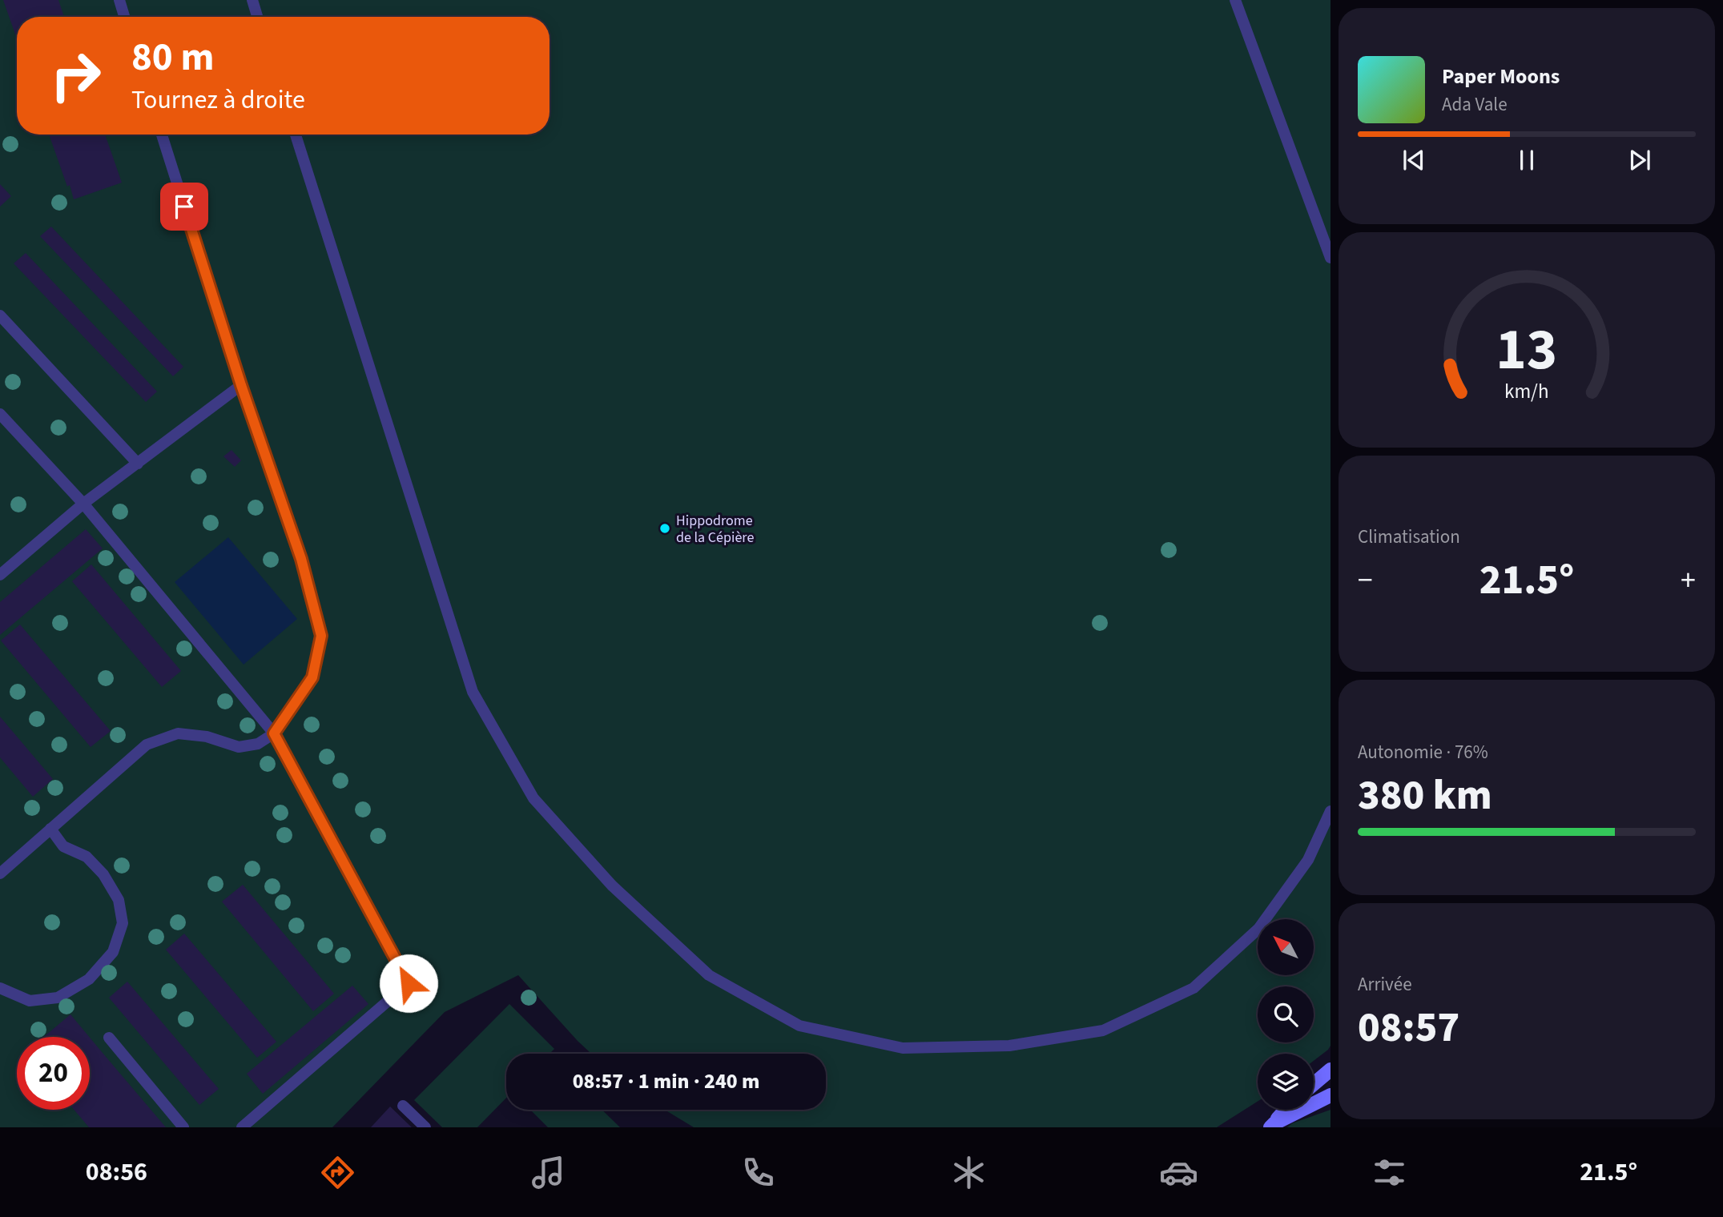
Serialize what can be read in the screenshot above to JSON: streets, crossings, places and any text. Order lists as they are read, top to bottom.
{
  "places": ["Hippodrome de la Cépière"],
  "north": "top left",
  "page": {
    "turn": ["80 m", "Tournez à droite"],
    "song": ["Paper Moons", "Ada Vale"],
    "tile": [
      "Climatisation",
      ["Autonomie · 76%", "380 km"],
      ["Arrivée", "08:57"]
    ],
    "heat": ["−", "21.5°", "+"],
    "limit": "20",
    "trip": "08:57 · 1 min · 240 m",
    "tabs": ["08:56", "21.5°"],
    "gauge": ["13", "km/h"]
  }
}
